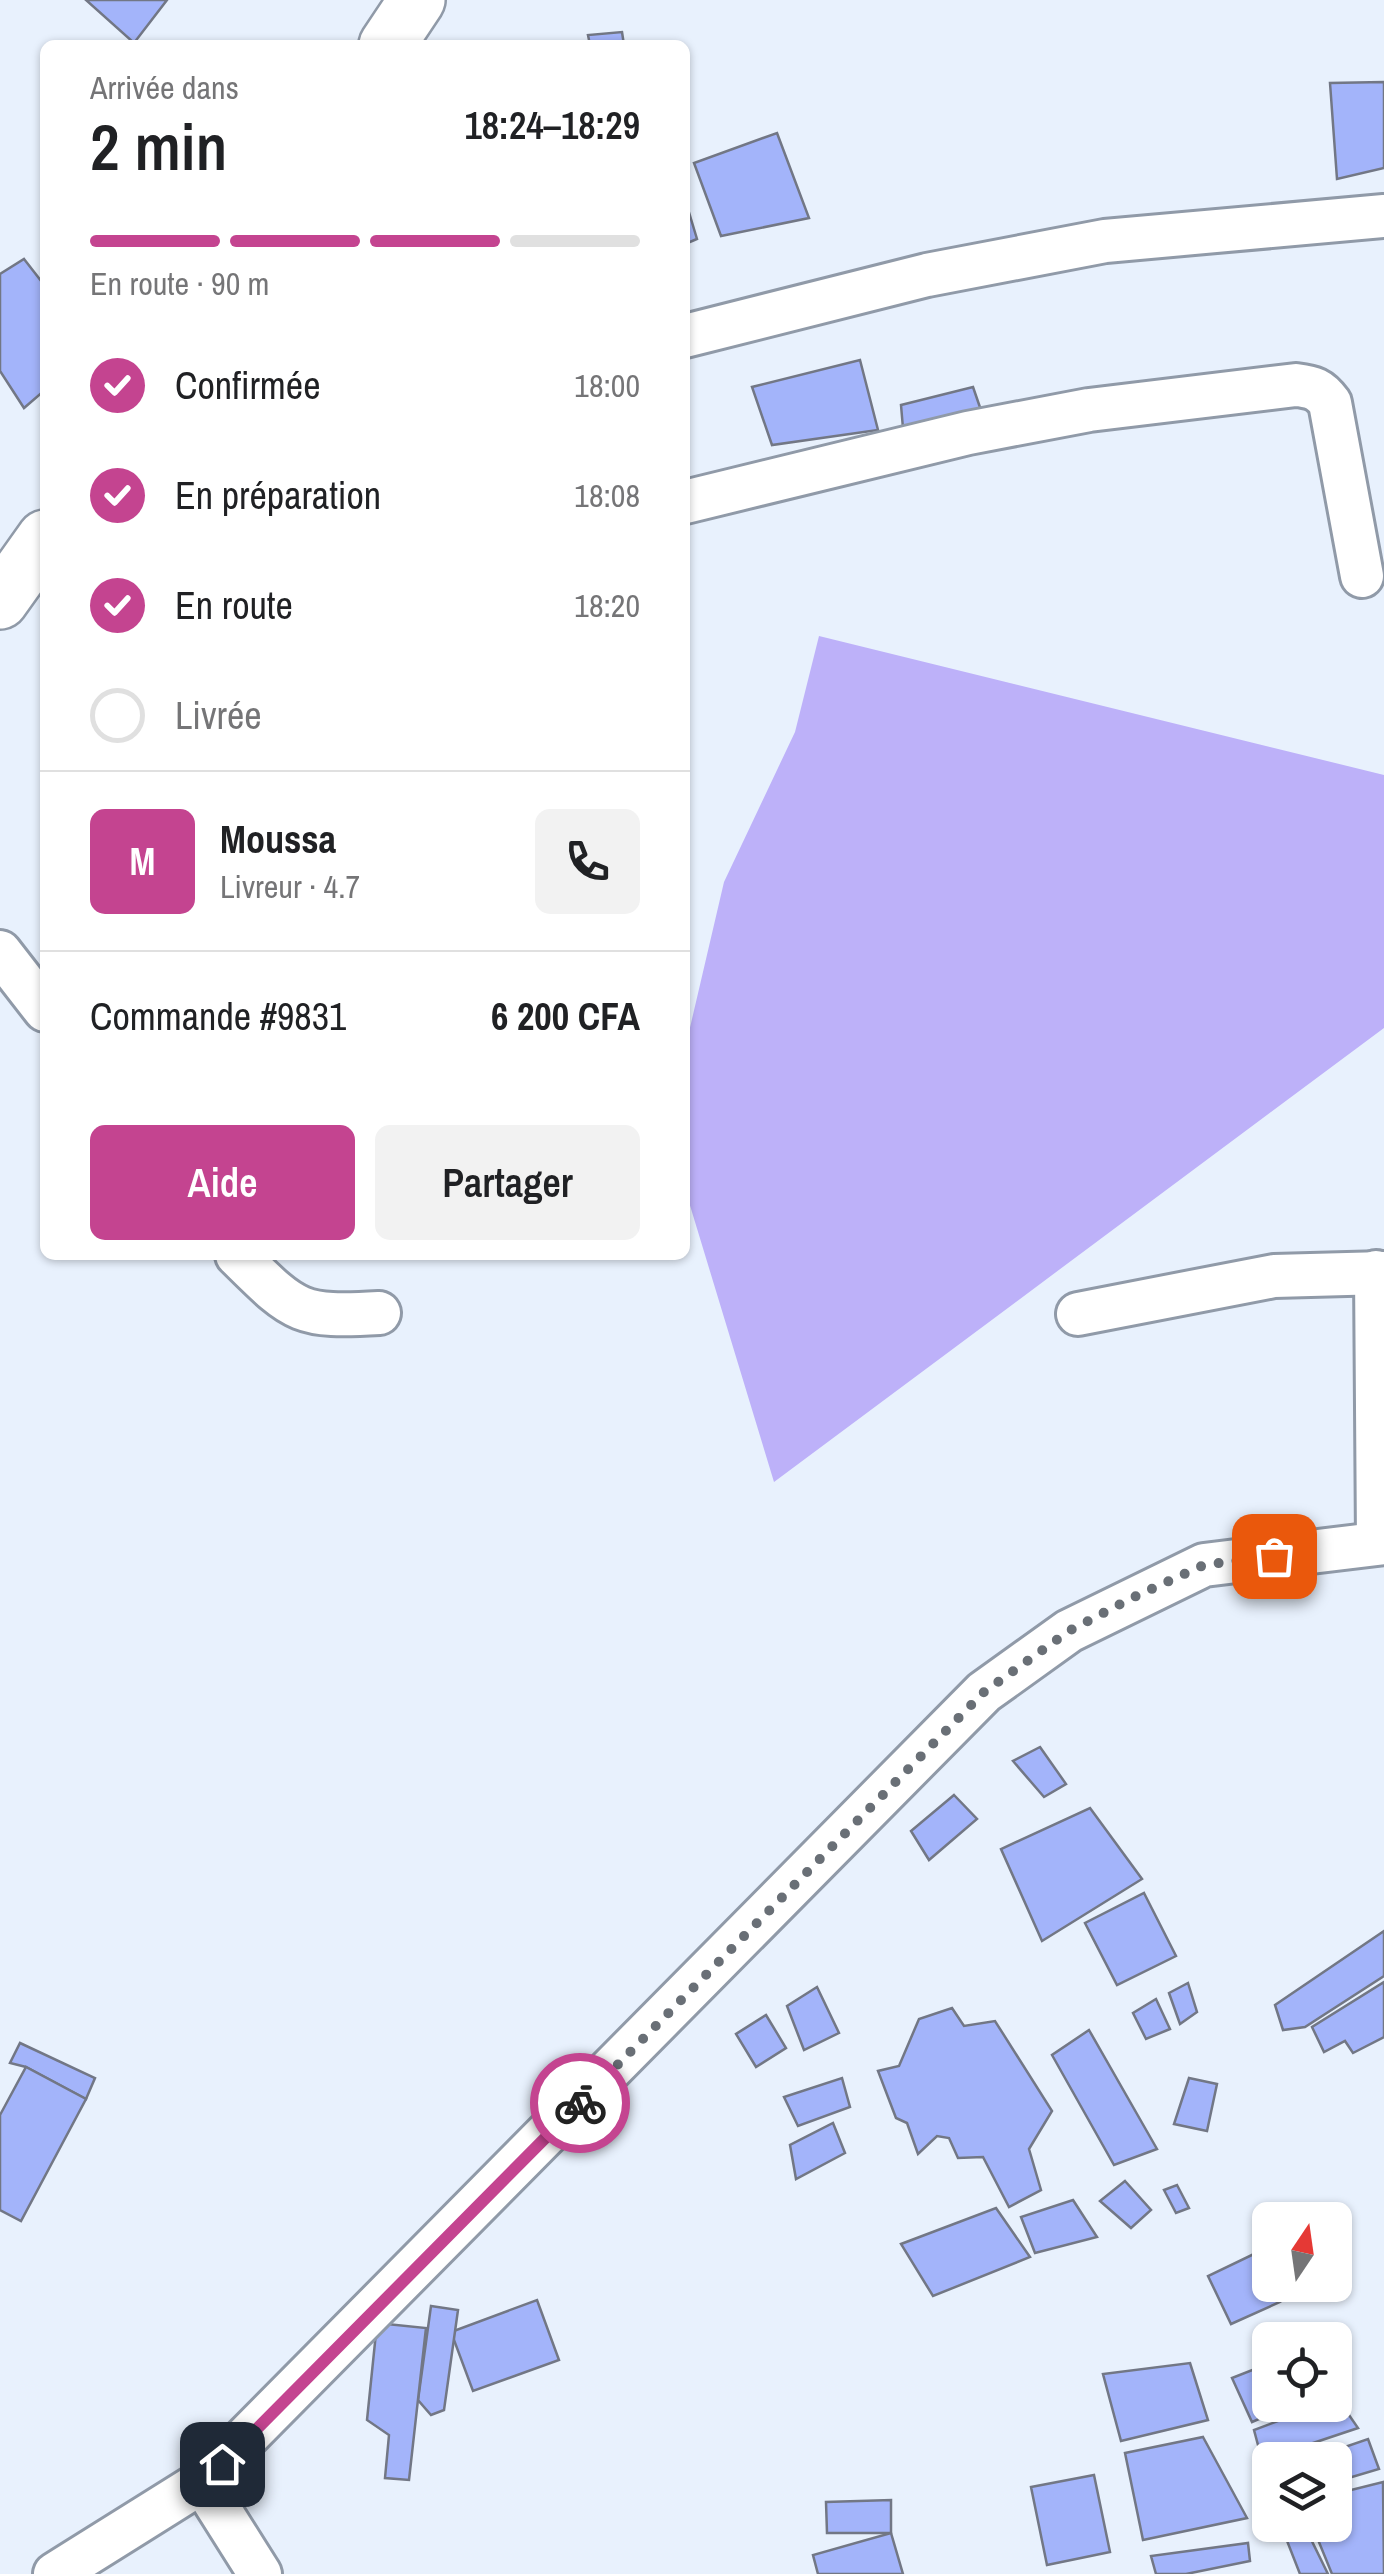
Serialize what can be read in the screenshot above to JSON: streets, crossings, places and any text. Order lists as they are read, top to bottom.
{
  "north": "top",
  "page": {
    "heading": ["2 min", "Arrivée dans", "18:24–18:29"],
    "panel": [
      "Moussa",
      "Livreur · 4.7",
      "Commande #9831",
      "6 200 CFA"
    ],
    "bar": "En route · 90 m",
    "list": [
      ["Confirmée", "18:00"],
      ["En préparation", "18:08"],
      ["En route", "18:20"],
      "Livrée"
    ],
    "round": "M",
    "buttons": ["Aide", "Partager"]
  }
}
